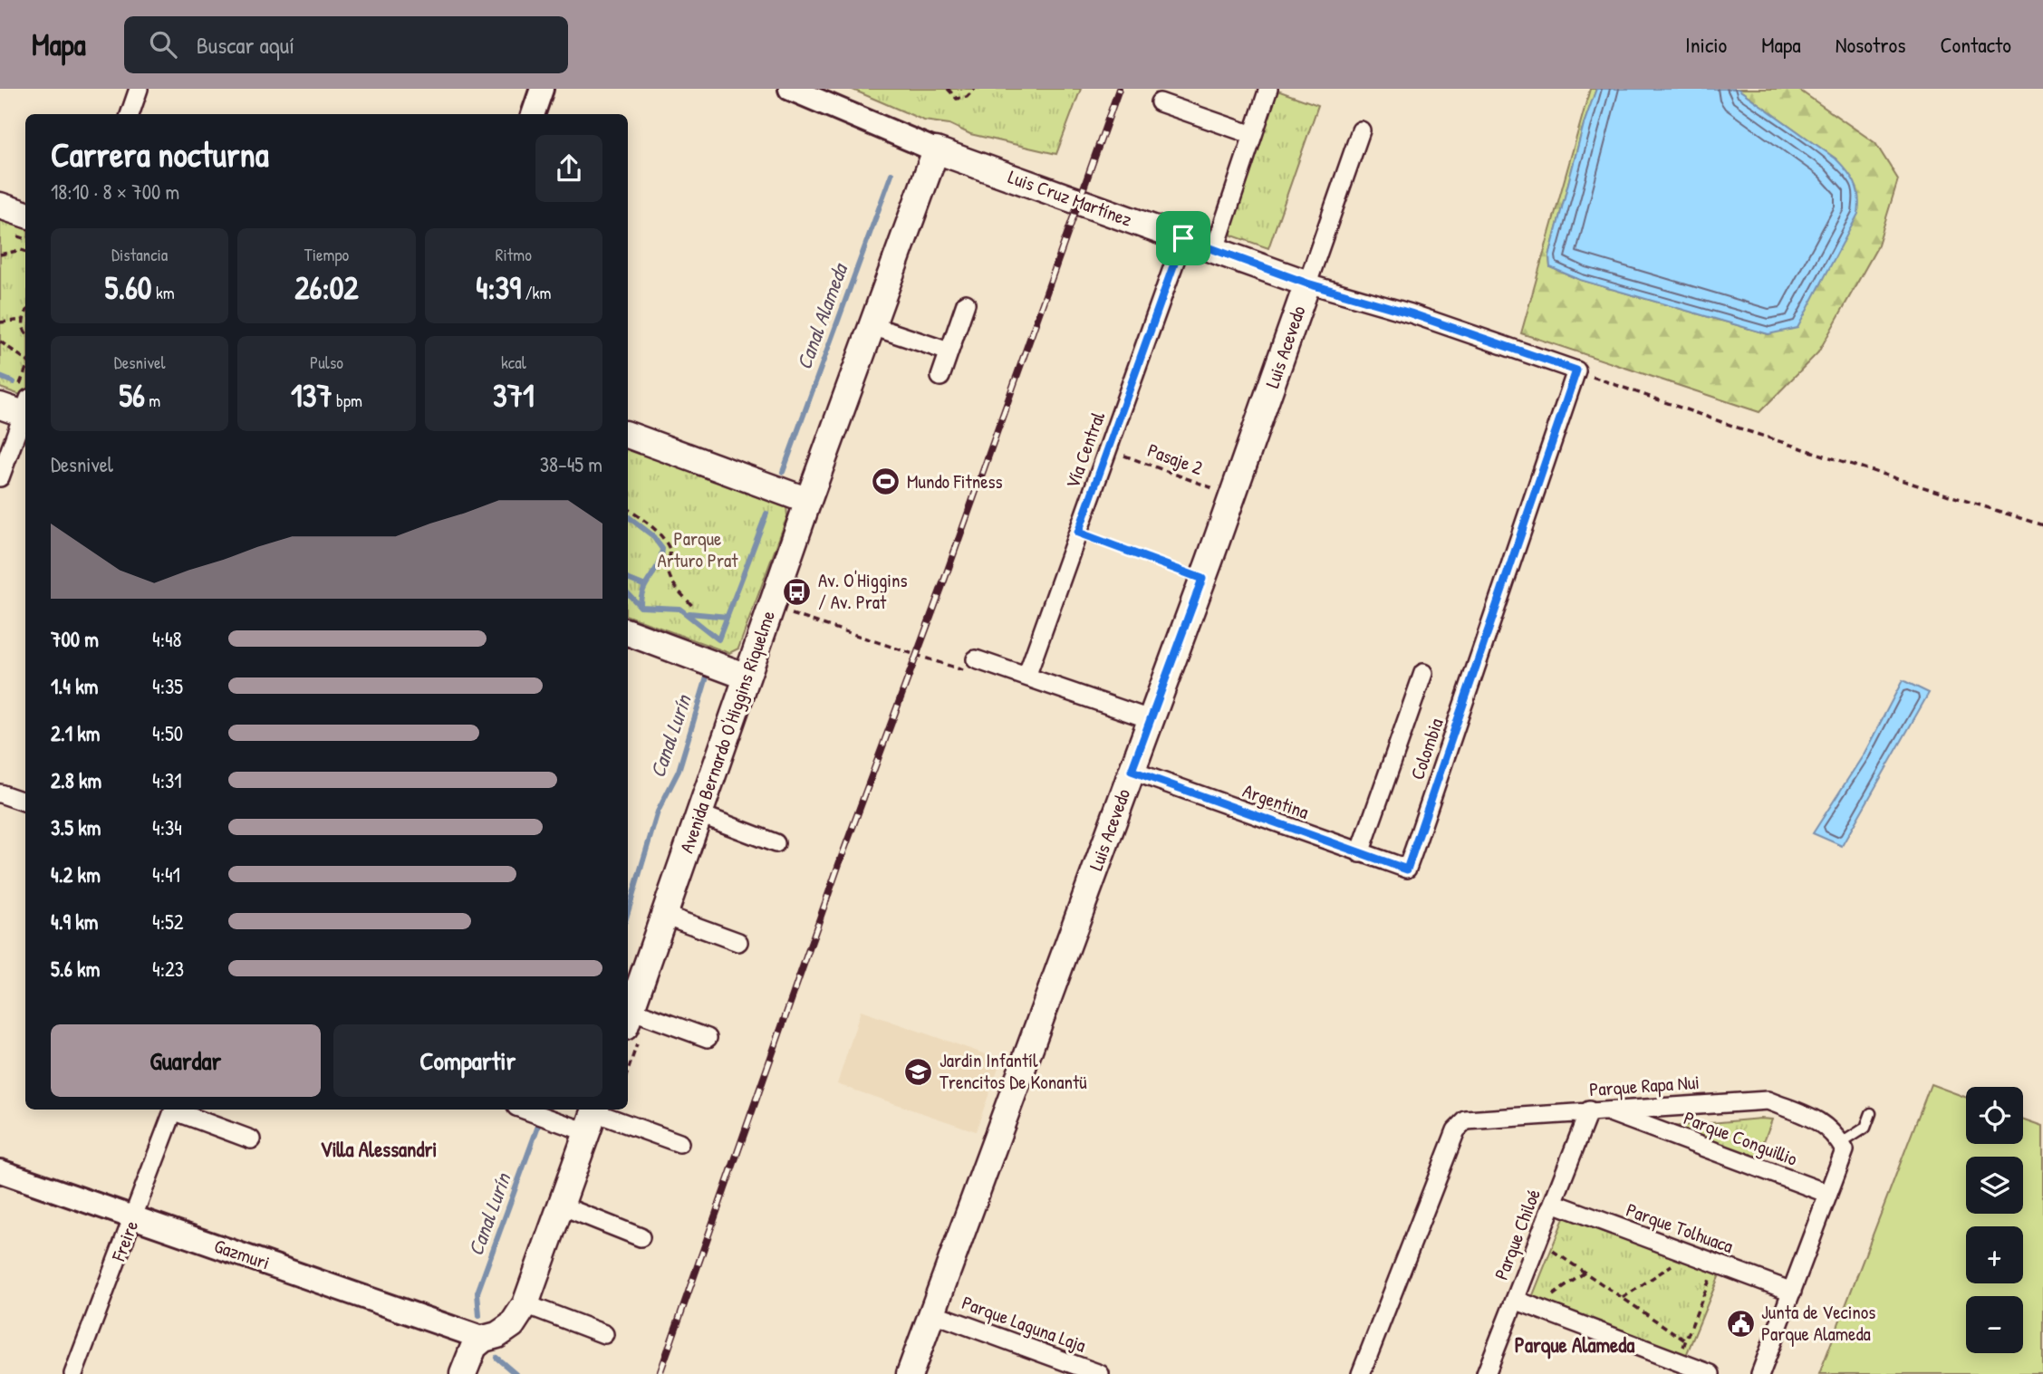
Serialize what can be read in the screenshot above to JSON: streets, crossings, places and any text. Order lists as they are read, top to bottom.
{
  "streets": {
    "main road": ["Luis Cruz Martínez", "Luis Acevedo", "Avenida Bernardo O'Higgins Riquelme"],
    "street": [
      "Vía Central",
      "Colombia",
      "Argentina",
      "Parque Rapa Nui",
      "Parque Conguillio",
      "Parque Tolhuaca",
      "Parque Chiloé",
      "Freire",
      "Gazmuri",
      "Parque Laguna Laja"
    ],
    "path": ["Pasaje 2"]
  },
  "crossings": [
    ["Luis Cruz Martínez", "Luis Acevedo"],
    ["Luis Cruz Martínez", "Vía Central"],
    ["Luis Cruz Martínez", "Avenida Bernardo O'Higgins Riquelme"],
    ["Luis Acevedo", "Pasaje 2"],
    ["Luis Acevedo", "Argentina"],
    ["Luis Acevedo", "Parque Laguna Laja"],
    ["Vía Central", "Pasaje 2"],
    ["Colombia", "Argentina"],
    ["Parque Rapa Nui", "Parque Conguillio"],
    ["Parque Rapa Nui", "Parque Chiloé"],
    ["Parque Conguillio", "Parque Chiloé"],
    ["Parque Tolhuaca", "Parque Chiloé"],
    ["Freire", "Gazmuri"]
  ],
  "districts": ["Villa Alessandri", "Parque Alameda"],
  "water": ["Canal Alameda", "Canal Lurín"],
  "parks": ["Parque Arturo Prat"],
  "places": {
    "sports": ["Mundo Fitness"],
    "bus stop": ["Av. O'Higgins / Av. Prat"],
    "school or university": ["Jardin Infantíl Trencitos De Konantü"],
    "public building": ["Junta de Vecinos Parque Alameda"]
  },
  "page": {
    "header": "Mapa",
    "search": "Buscar aquí",
    "nav": [
      "Inicio",
      "Mapa",
      "Nosotros",
      "Contacto"
    ],
    "heading": ["Carrera nocturna", "18:10 · 8 × 700 m"],
    "stats": [
      ["Distancia", "5.60 km"],
      ["Tiempo", "26:02"],
      ["Ritmo", "4:39 /km"],
      ["Desnivel", "56 m"],
      ["Pulso", "137 bpm"],
      ["kcal", "371"]
    ],
    "chart": ["Desnivel", "38–45 m"],
    "list": [
      {
        "name": "700 m",
        "note": "4:48"
      },
      {
        "name": "1.4 km",
        "note": "4:35"
      },
      {
        "name": "2.1 km",
        "note": "4:50"
      },
      {
        "name": "2.8 km",
        "note": "4:31"
      },
      {
        "name": "3.5 km",
        "note": "4:34"
      },
      {
        "name": "4.2 km",
        "note": "4:41"
      },
      {
        "name": "4.9 km",
        "note": "4:52"
      },
      {
        "name": "5.6 km",
        "note": "4:23"
      }
    ],
    "buttons": ["Guardar", "Compartir"],
    "map_buttons": ["+", "−"]
  }
}
